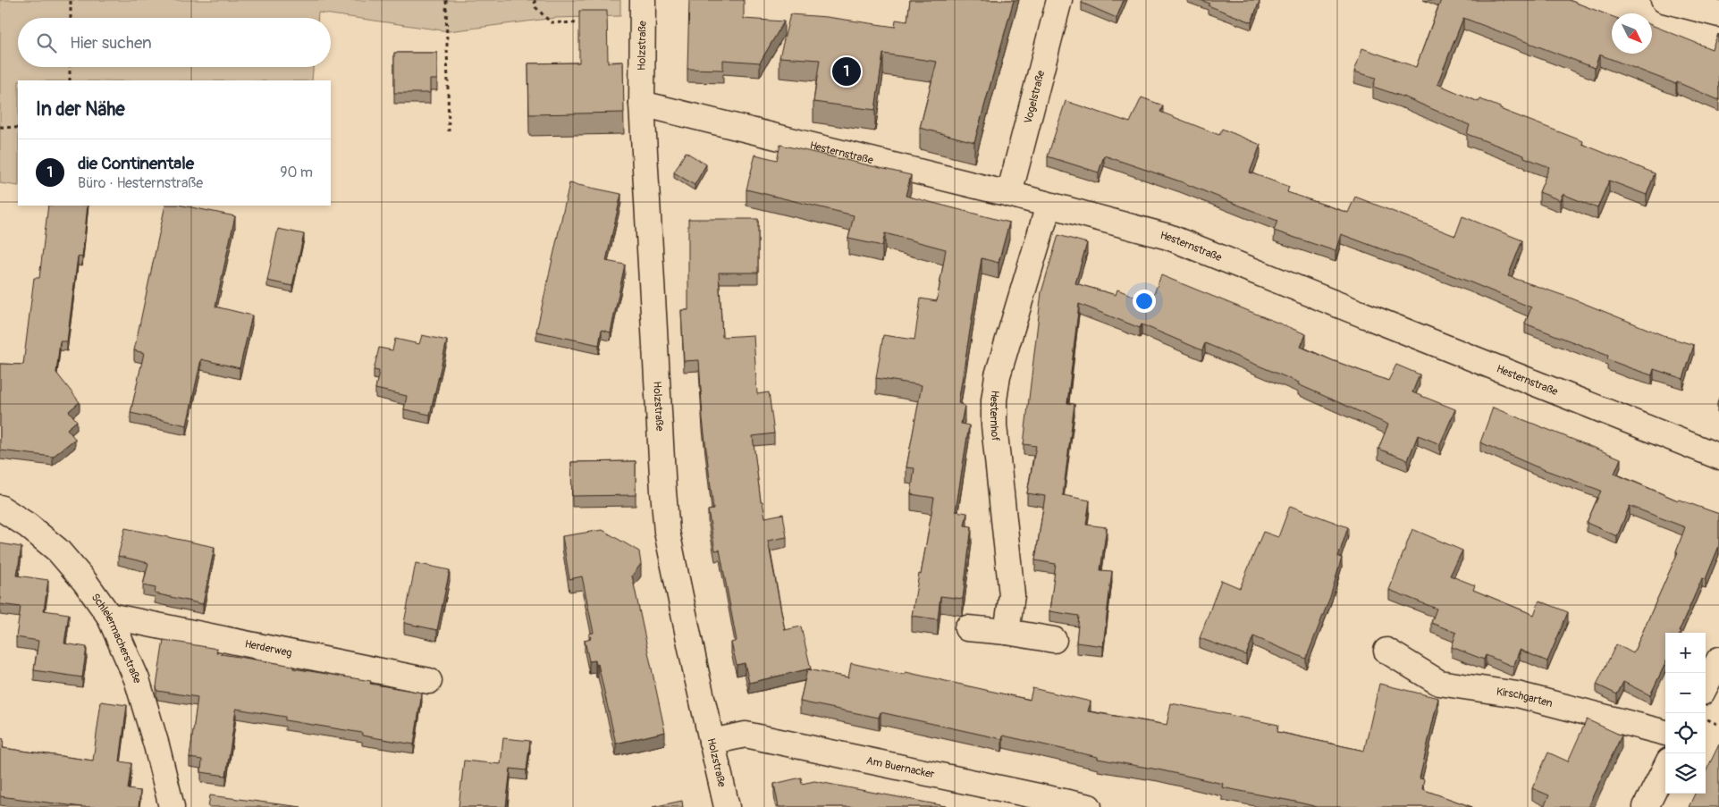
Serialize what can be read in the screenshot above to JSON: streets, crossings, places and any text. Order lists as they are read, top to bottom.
{
  "streets": {
    "street": [
      "Holzstraße",
      "Vogelstraße",
      "Hesternstraße",
      "Hesternhof",
      "Schleiermacherstraße",
      "Herderweg",
      "Kirschgarten",
      "Am Buernacker"
    ]
  },
  "crossings": [
    ["Holzstraße", "Hesternstraße"],
    ["Holzstraße", "Am Buernacker"],
    ["Vogelstraße", "Hesternstraße"],
    ["Hesternstraße", "Hesternhof"],
    ["Schleiermacherstraße", "Herderweg"]
  ],
  "north": "bottom right",
  "page": {
    "search": "Hier suchen",
    "pins": "1",
    "heading": "In der Nähe",
    "list": [
      {
        "mark": "1",
        "name": "die Continentale",
        "note": "Büro · Hesternstraße",
        "value": "90 m"
      }
    ],
    "map_buttons": ["+", "−"]
  }
}
